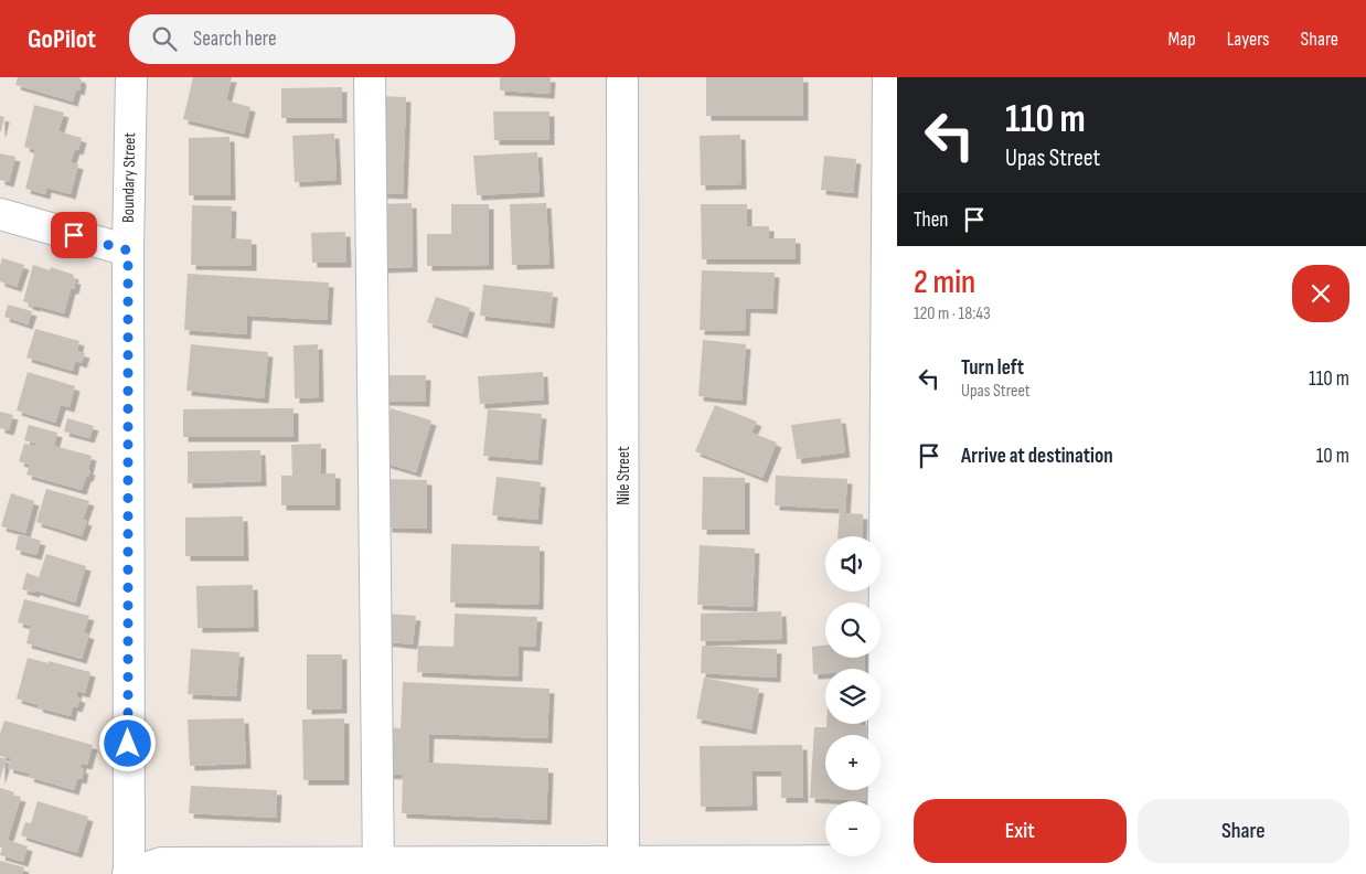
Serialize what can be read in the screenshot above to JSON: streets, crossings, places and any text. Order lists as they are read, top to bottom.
{
  "streets": {
    "street": ["Boundary Street", "Nile Street"]
  },
  "page": {
    "header": "GoPilot",
    "search": "Search here",
    "nav": ["Map", "Layers", "Share"],
    "turn": ["110 m", "Upas Street"],
    "then": "Then",
    "heading": ["2 min", "120 m · 18:43"],
    "list": [
      {
        "name": "Turn left",
        "note": "Upas Street",
        "value": "110 m"
      },
      {
        "name": "Arrive at destination",
        "value": "10 m"
      }
    ],
    "map_buttons": ["+", "−"],
    "buttons": ["Exit", "Share"]
  }
}
